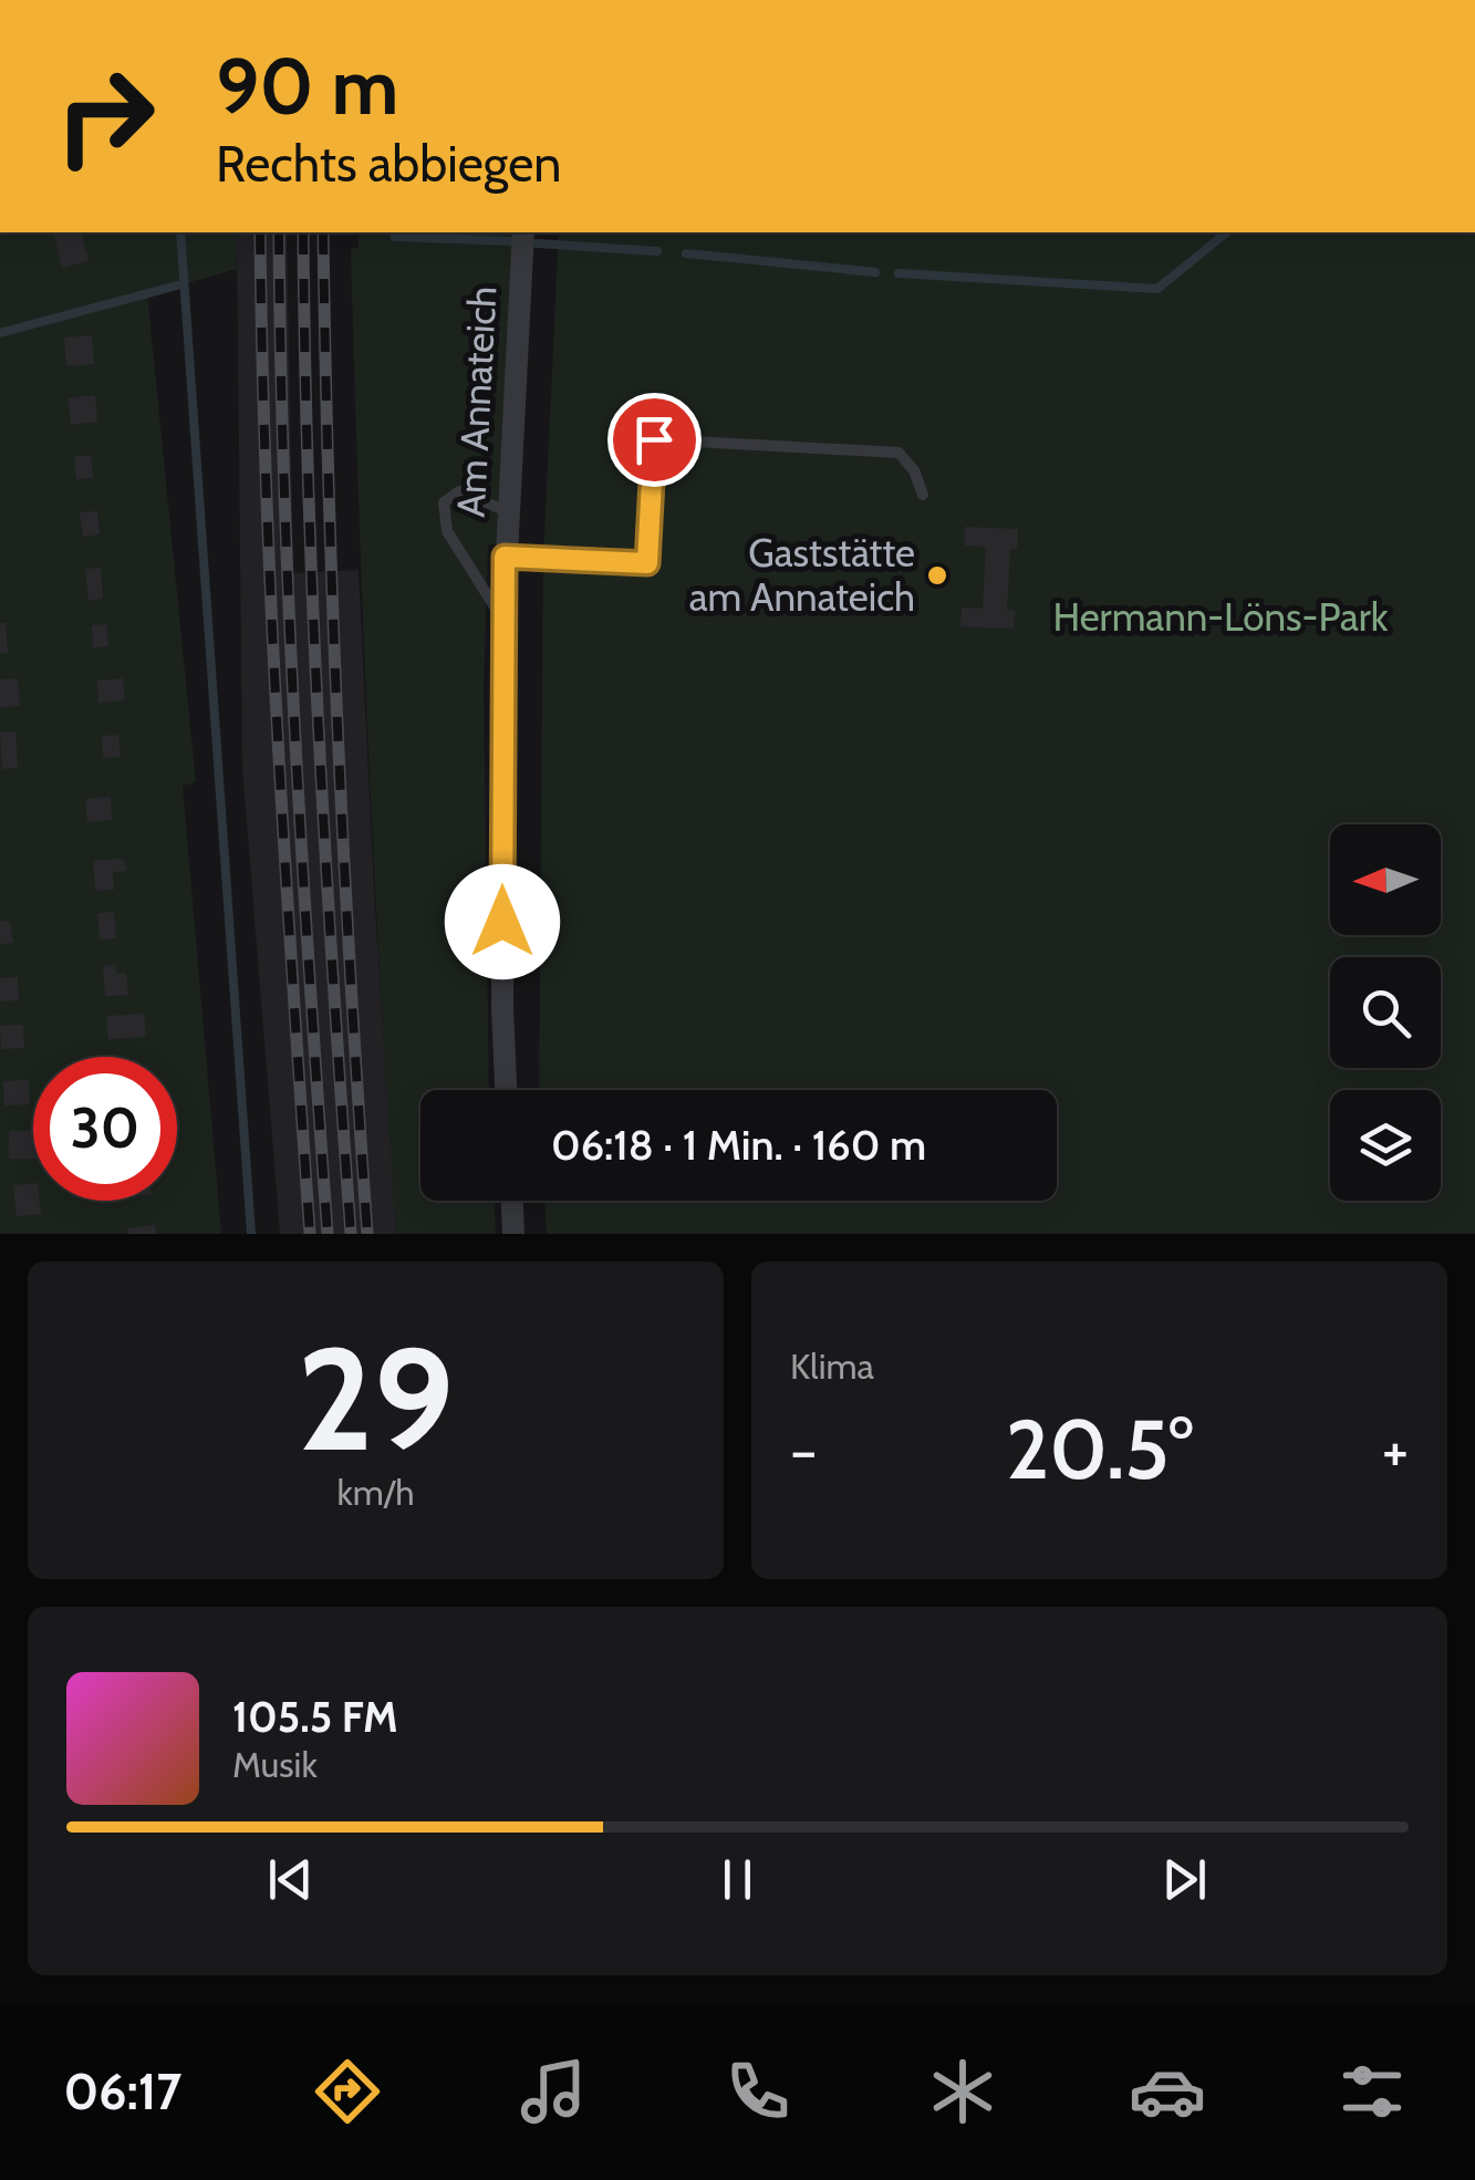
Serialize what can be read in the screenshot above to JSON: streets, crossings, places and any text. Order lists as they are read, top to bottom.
{
  "streets": {
    "street": ["Am Annateich"]
  },
  "parks": ["Hermann-Löns-Park"],
  "places": ["Gaststätte am Annateich"],
  "north": "left",
  "page": {
    "turn": ["90 m", "Rechts abbiegen"],
    "limit": "30",
    "trip": "06:18 · 1 Min. · 160 m",
    "tile": [
      ["29", "km/h"],
      "Klima"
    ],
    "heat": ["−", "20.5°", "+"],
    "song": ["105.5 FM", "Musik"],
    "tabs": "06:17"
  }
}
